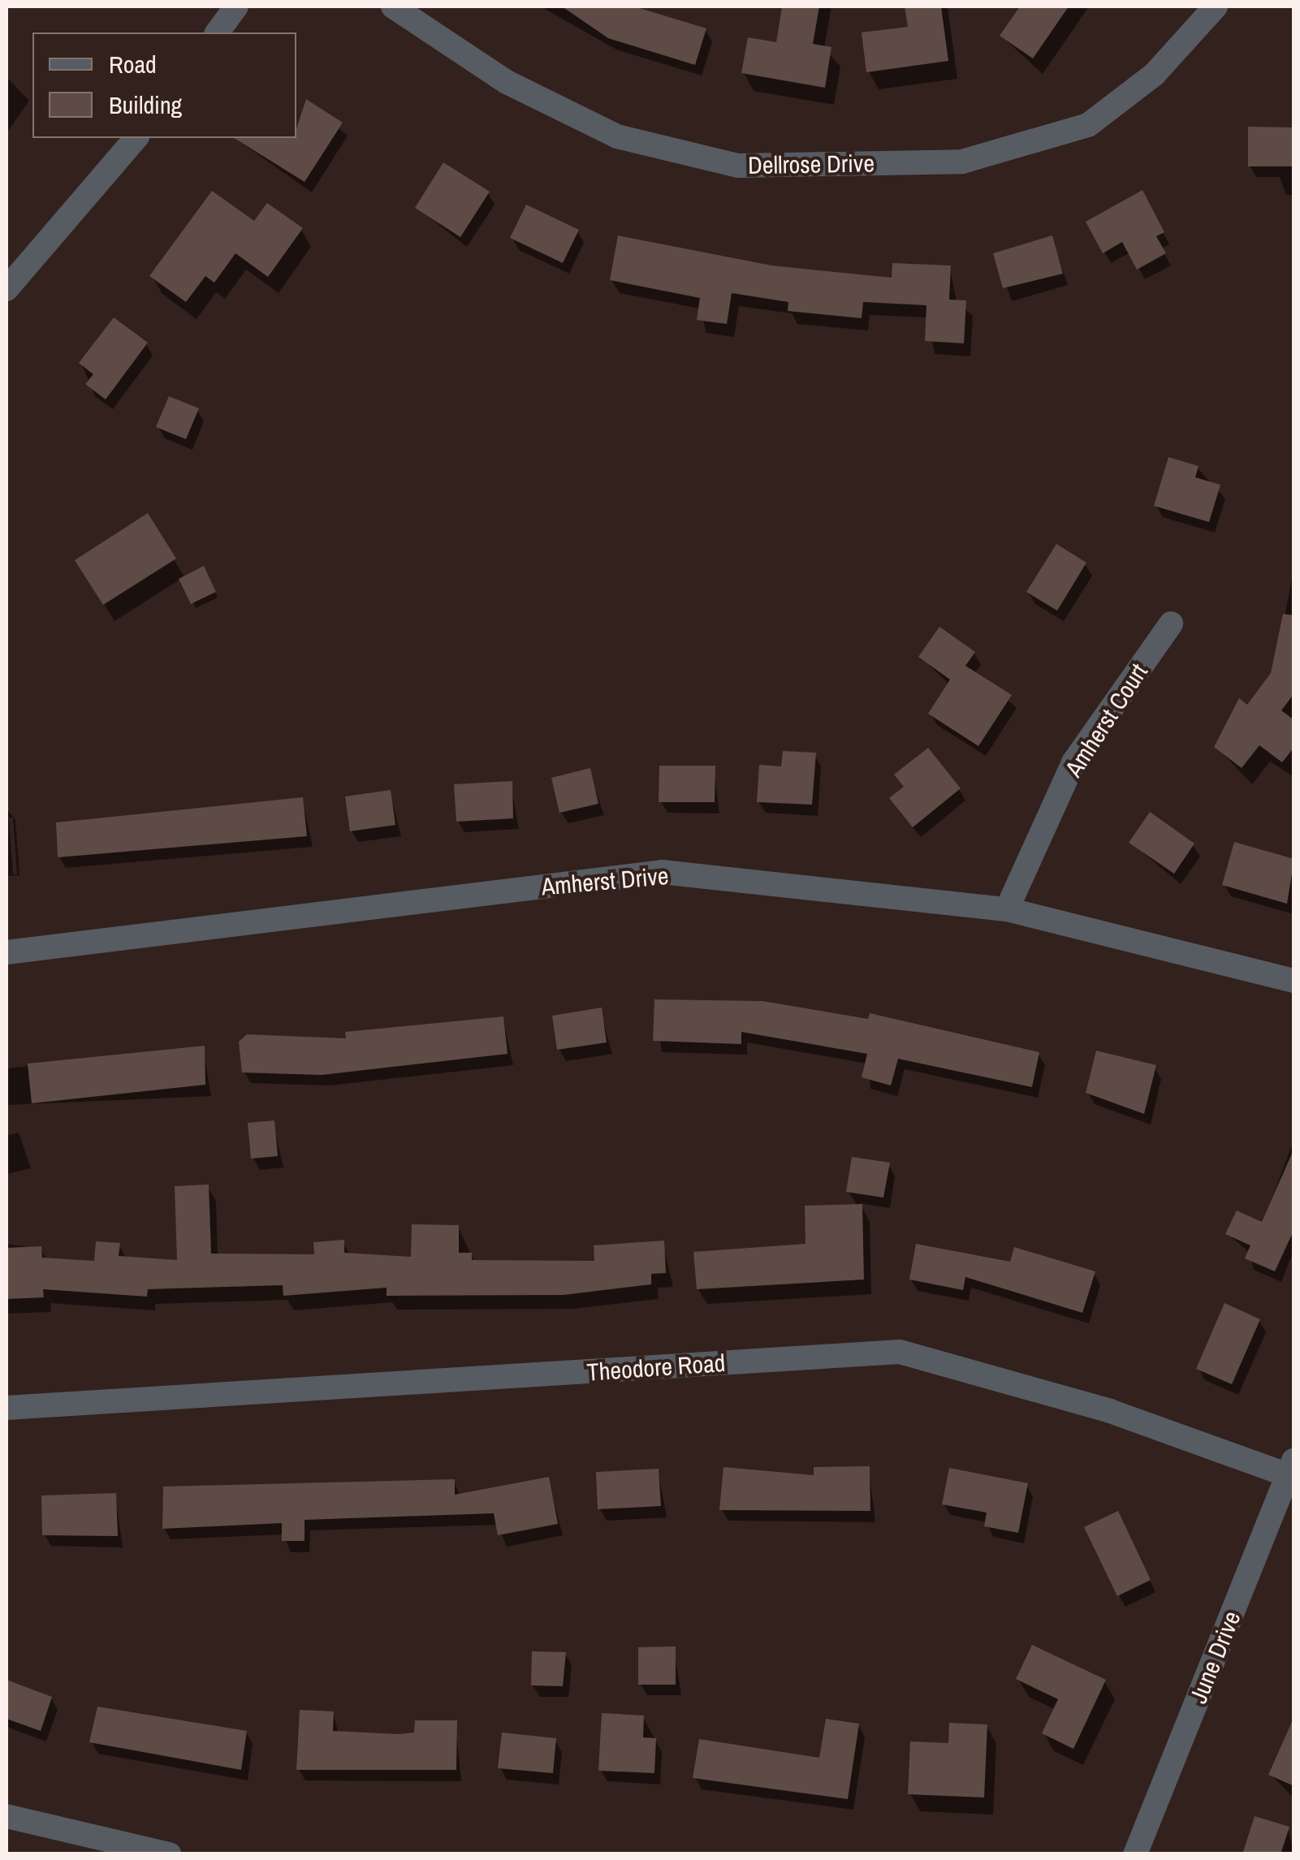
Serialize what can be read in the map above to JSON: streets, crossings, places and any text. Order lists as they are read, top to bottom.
{
  "streets": {
    "street": [
      "Dellrose Drive",
      "Amherst Court",
      "Amherst Drive",
      "Theodore Road",
      "June Drive"
    ]
  },
  "crossings": [
    ["Amherst Court", "Amherst Drive"],
    ["Theodore Road", "June Drive"]
  ],
  "legend": ["Road", "Building"]
}
